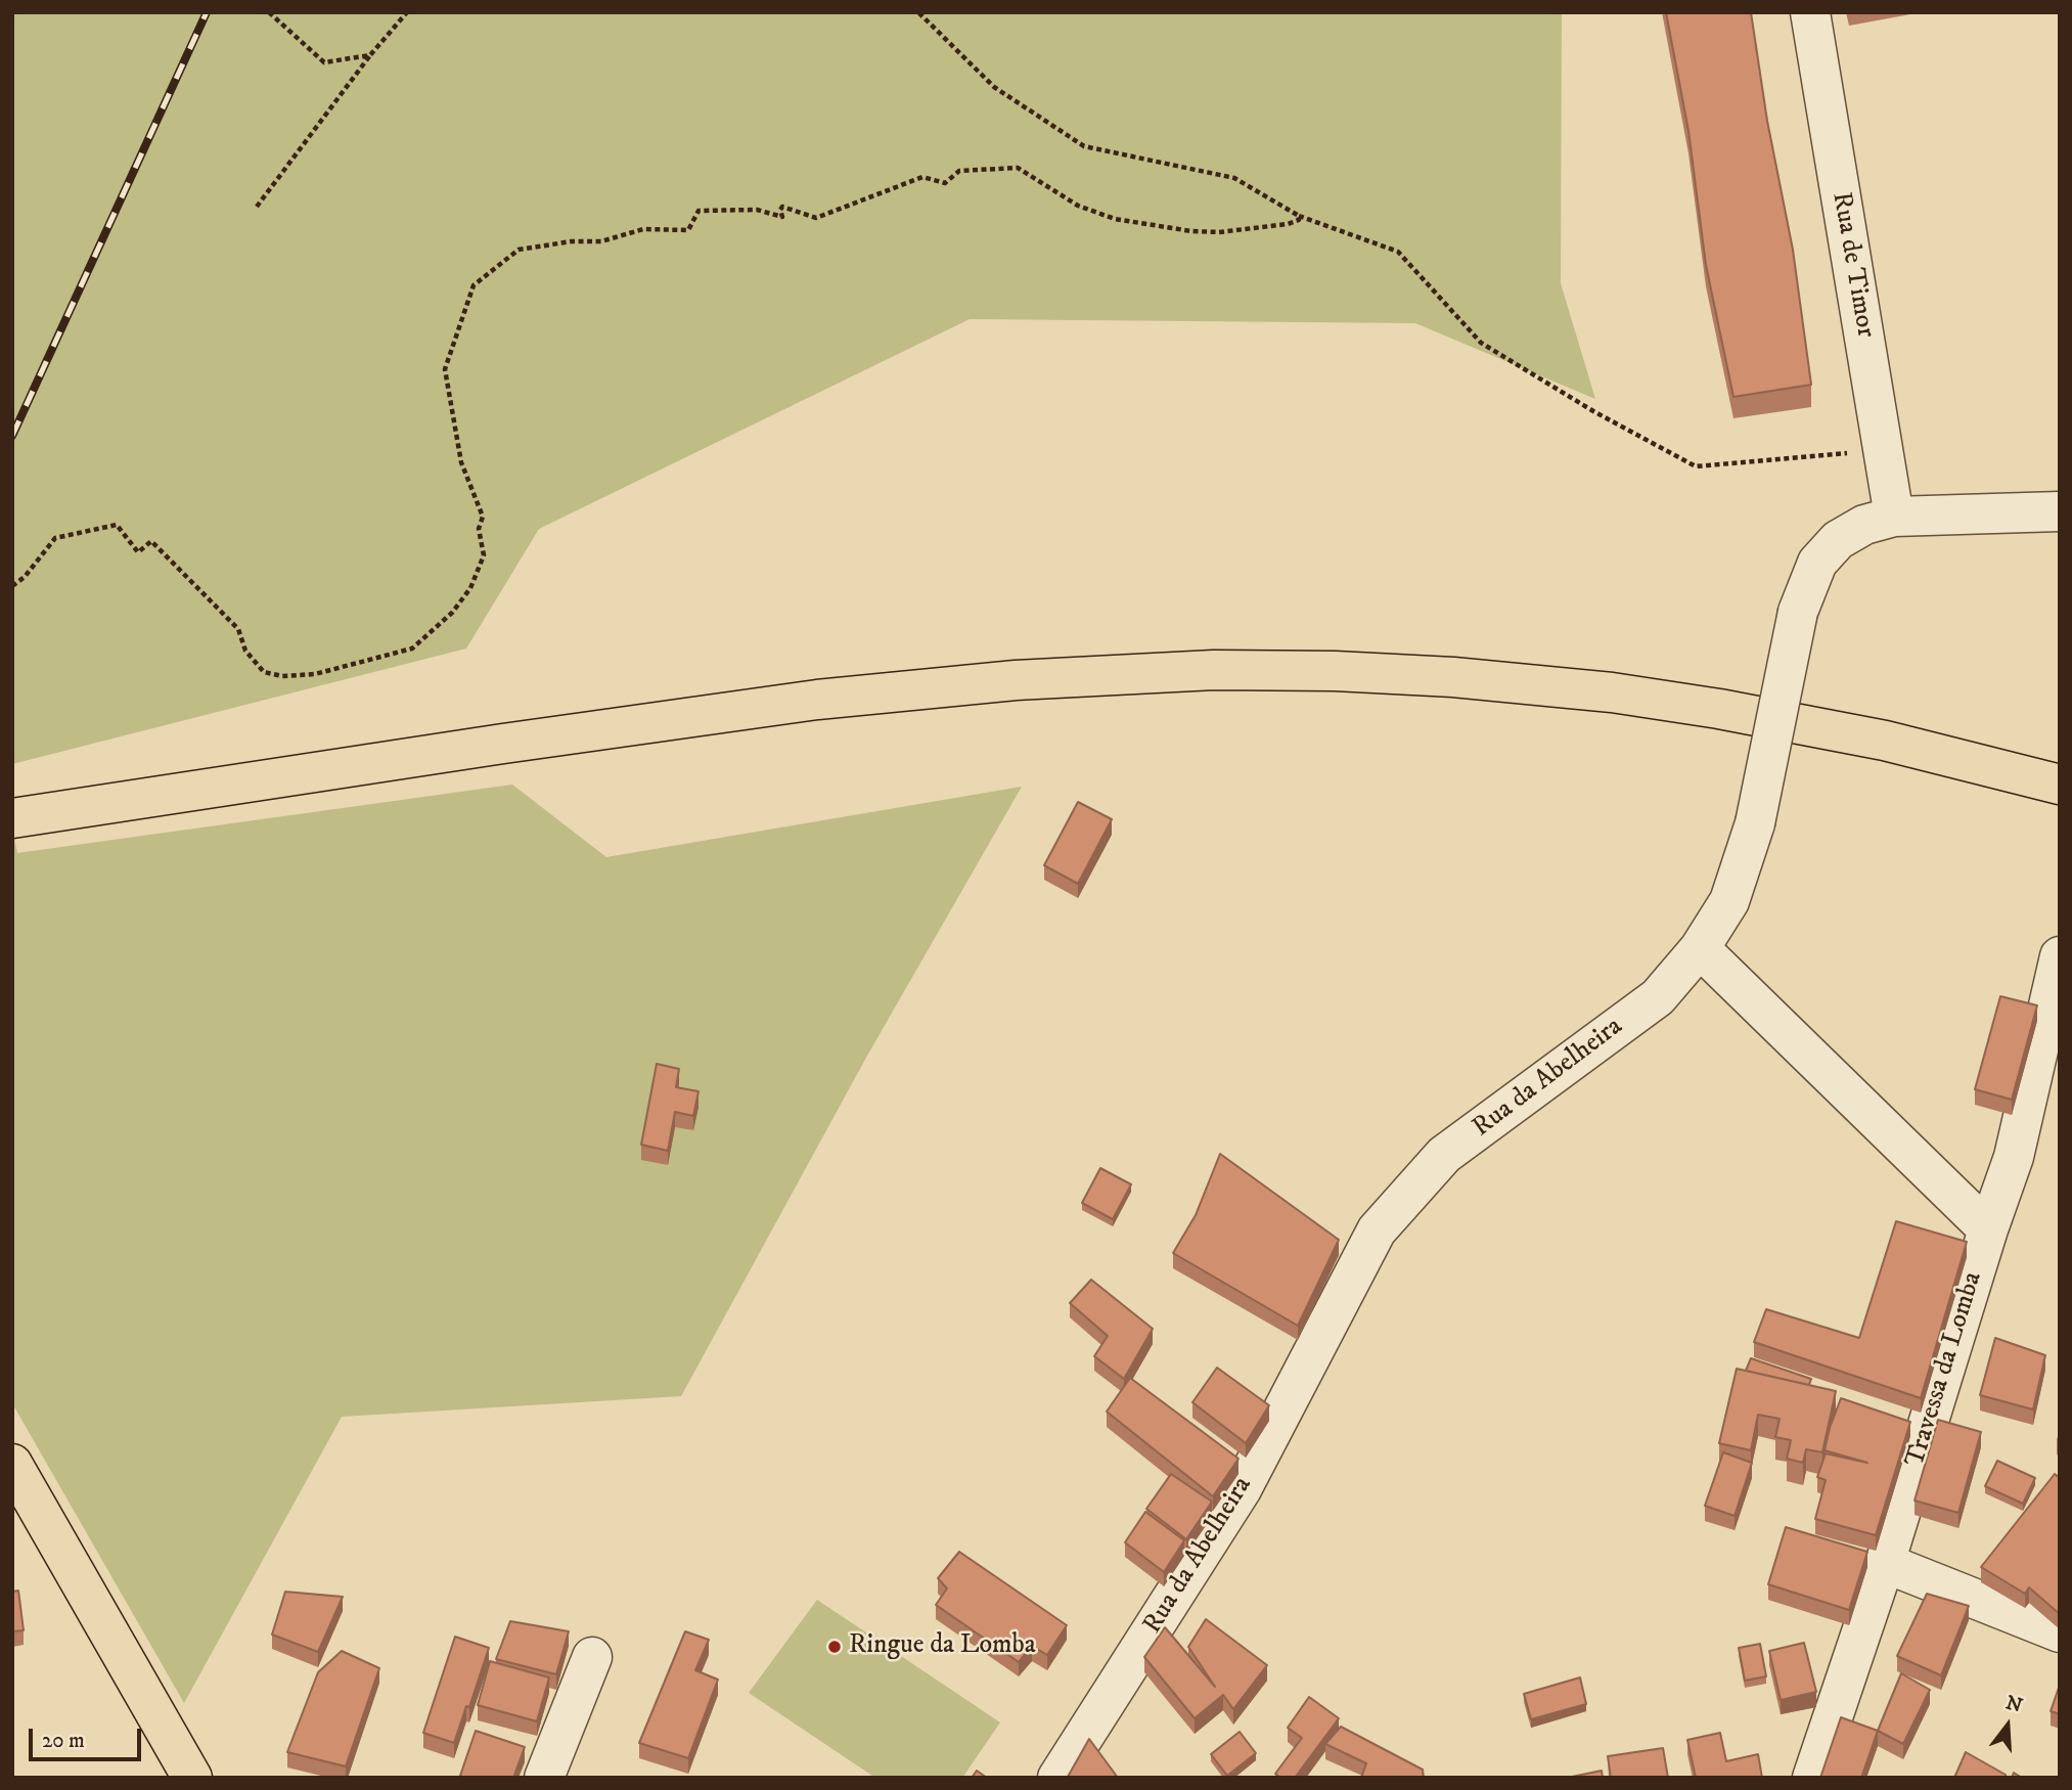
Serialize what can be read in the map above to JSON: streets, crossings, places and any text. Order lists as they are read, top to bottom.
{
  "streets": {
    "street": ["Rua de Timor", "Rua da Abelheira", "Travessa da Lomba"]
  },
  "crossings": [
    ["Rua de Timor", "Rua da Abelheira"]
  ],
  "places": ["Ringue da Lomba"],
  "scale_bar": "20 m",
  "north": "top"
}
